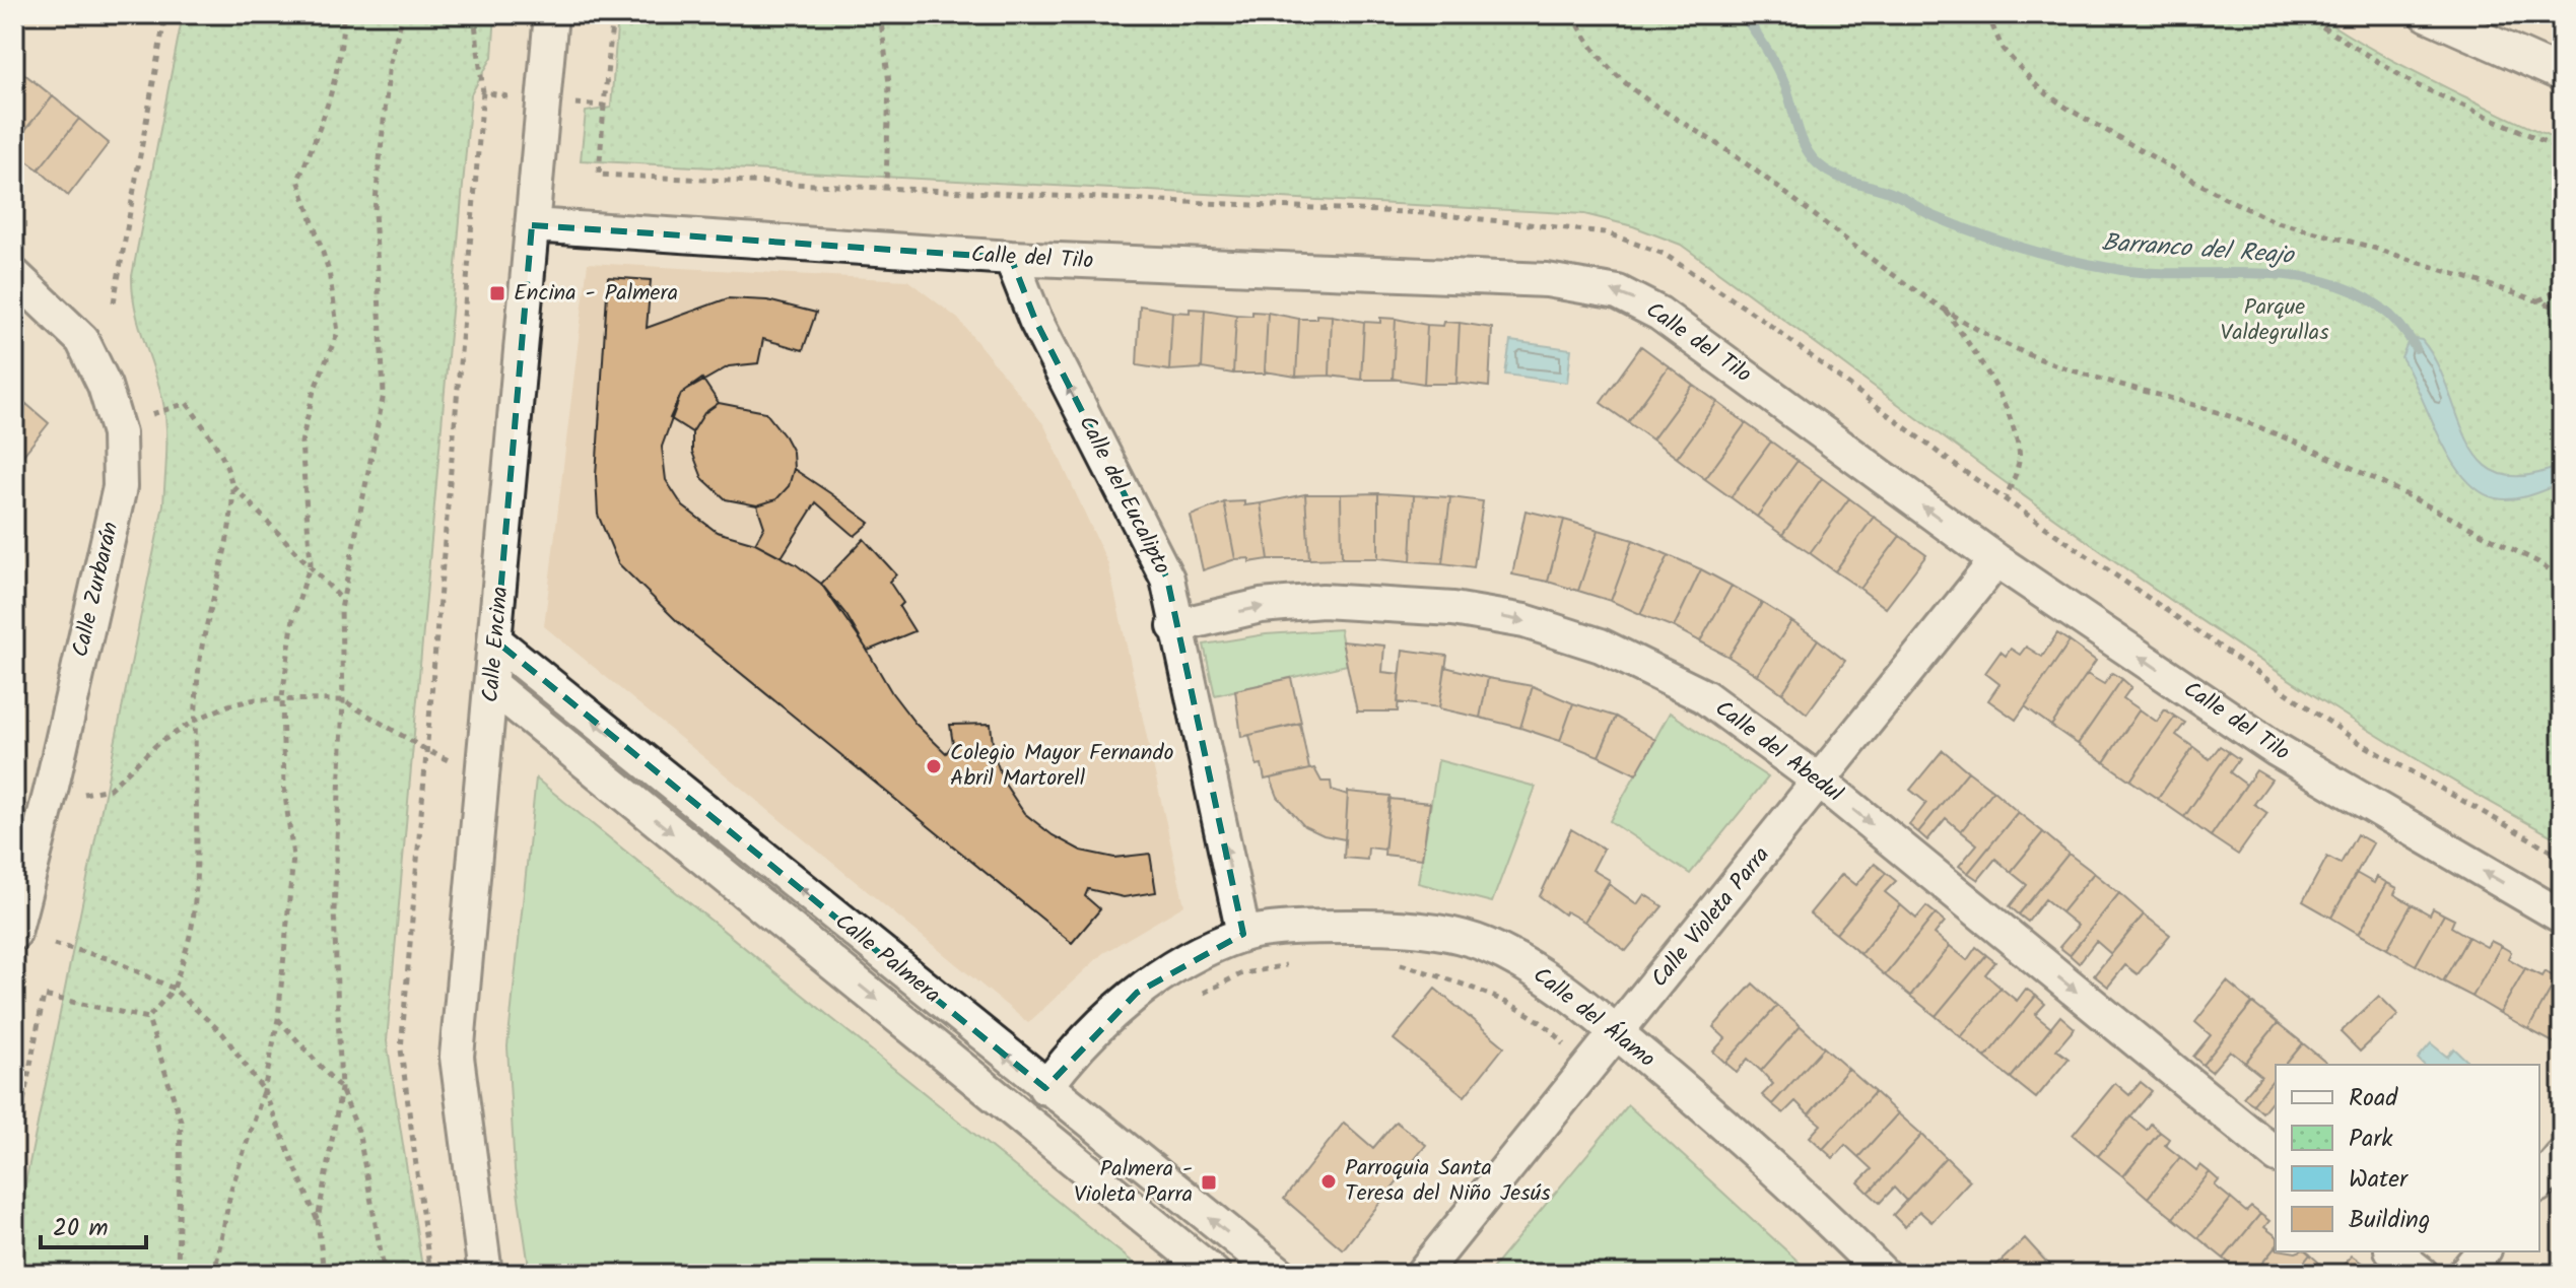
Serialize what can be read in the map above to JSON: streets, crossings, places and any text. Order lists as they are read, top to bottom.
{
  "streets": {
    "street": [
      "Calle del Tilo",
      "Calle del Eucalipto",
      "Calle Zurbarán",
      "Calle Encina",
      "Calle del Abedul",
      "Calle Violeta Parra",
      "Calle Palmera",
      "Calle del Álamo"
    ]
  },
  "crossings": [
    ["Calle del Tilo", "Calle del Eucalipto"],
    ["Calle del Tilo", "Calle Encina"],
    ["Calle del Tilo", "Calle Violeta Parra"],
    ["Calle del Eucalipto", "Calle del Abedul"],
    ["Calle del Eucalipto", "Calle del Álamo"],
    ["Calle Encina", "Calle Palmera"],
    ["Calle del Abedul", "Calle Violeta Parra"],
    ["Calle Violeta Parra", "Calle del Álamo"],
    ["Calle Palmera", "Calle del Álamo"]
  ],
  "one_way": ["Calle del Tilo", "Calle del Eucalipto", "Calle del Abedul"],
  "water": ["Barranco del Reajo"],
  "parks": ["Parque Valdegrullas"],
  "places": {
    "transit": ["Encina - Palmera", "Palmera - Violeta Parra"],
    "other": ["Colegio Mayor Fernando Abril Martorell", "Parroquia Santa Teresa del Niño Jesús"]
  },
  "legend": [
    "Road",
    "Park",
    "Water",
    "Building"
  ],
  "scale_bar": "20 m"
}
